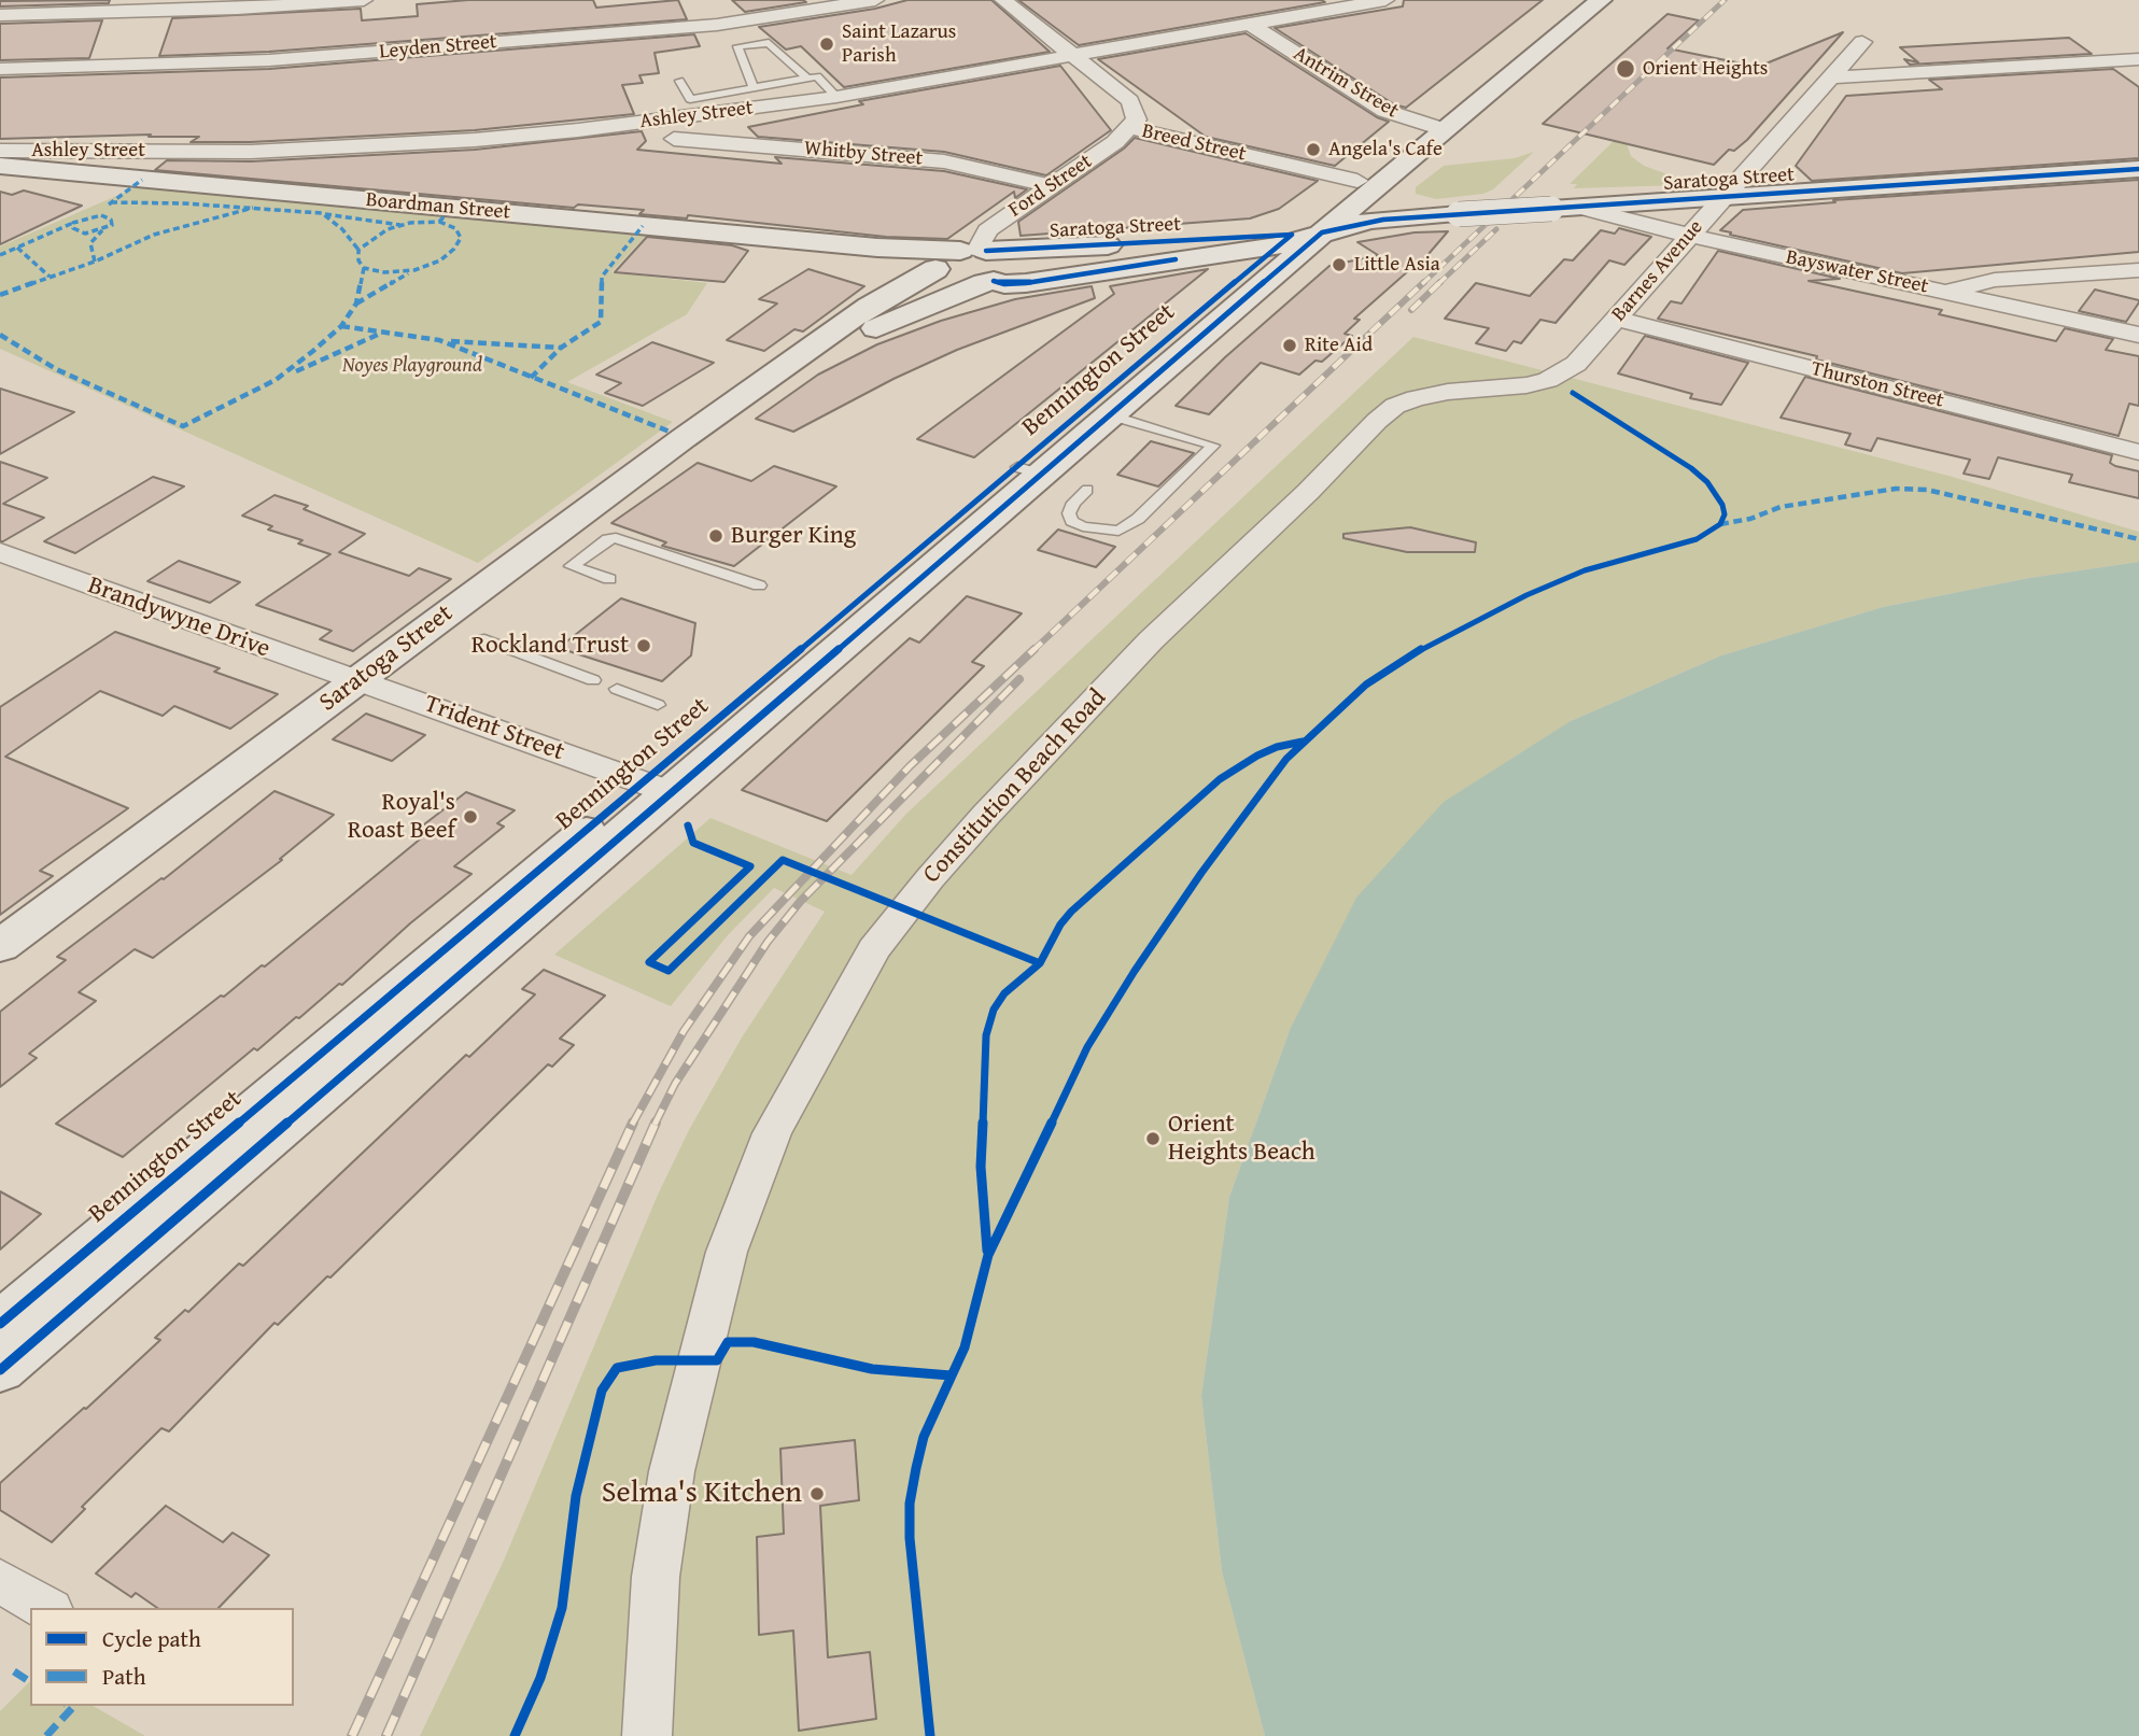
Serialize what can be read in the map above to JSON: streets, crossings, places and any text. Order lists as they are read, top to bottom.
{
  "streets": {
    "main road": ["Saratoga Street", "Boardman Street", "Bennington Street"],
    "street": [
      "Leyden Street",
      "Antrim Street",
      "Ashley Street",
      "Breed Street",
      "Whitby Street",
      "Ford Street",
      "Barnes Avenue",
      "Bayswater Street",
      "Thurston Street",
      "Brandywyne Drive",
      "Trident Street",
      "Constitution Beach Road"
    ]
  },
  "crossings": [
    ["Antrim Street", "Ashley Street"],
    ["Antrim Street", "Bennington Street"],
    ["Ashley Street", "Breed Street"],
    ["Ashley Street", "Boardman Street"],
    ["Breed Street", "Ford Street"],
    ["Breed Street", "Bennington Street"],
    ["Whitby Street", "Ford Street"],
    ["Saratoga Street", "Ford Street"],
    ["Saratoga Street", "Boardman Street"],
    ["Saratoga Street", "Barnes Avenue"],
    ["Saratoga Street", "Bayswater Street"],
    ["Saratoga Street", "Bennington Street"],
    ["Saratoga Street", "Brandywyne Drive"],
    ["Saratoga Street", "Trident Street"],
    ["Ford Street", "Boardman Street"],
    ["Barnes Avenue", "Bayswater Street"],
    ["Barnes Avenue", "Thurston Street"],
    ["Barnes Avenue", "Constitution Beach Road"],
    ["Bennington Street", "Trident Street"],
    ["Brandywyne Drive", "Trident Street"]
  ],
  "parks": ["Noyes Playground"],
  "places": [
    "Saint Lazarus Parish",
    "Orient Heights",
    "Angela's Cafe",
    "Little Asia",
    "Rite Aid",
    "Burger King",
    "Rockland Trust",
    "Royal's Roast Beef",
    "Orient Heights Beach",
    "Selma's Kitchen"
  ],
  "legend": ["Cycle path", "Path"]
}
